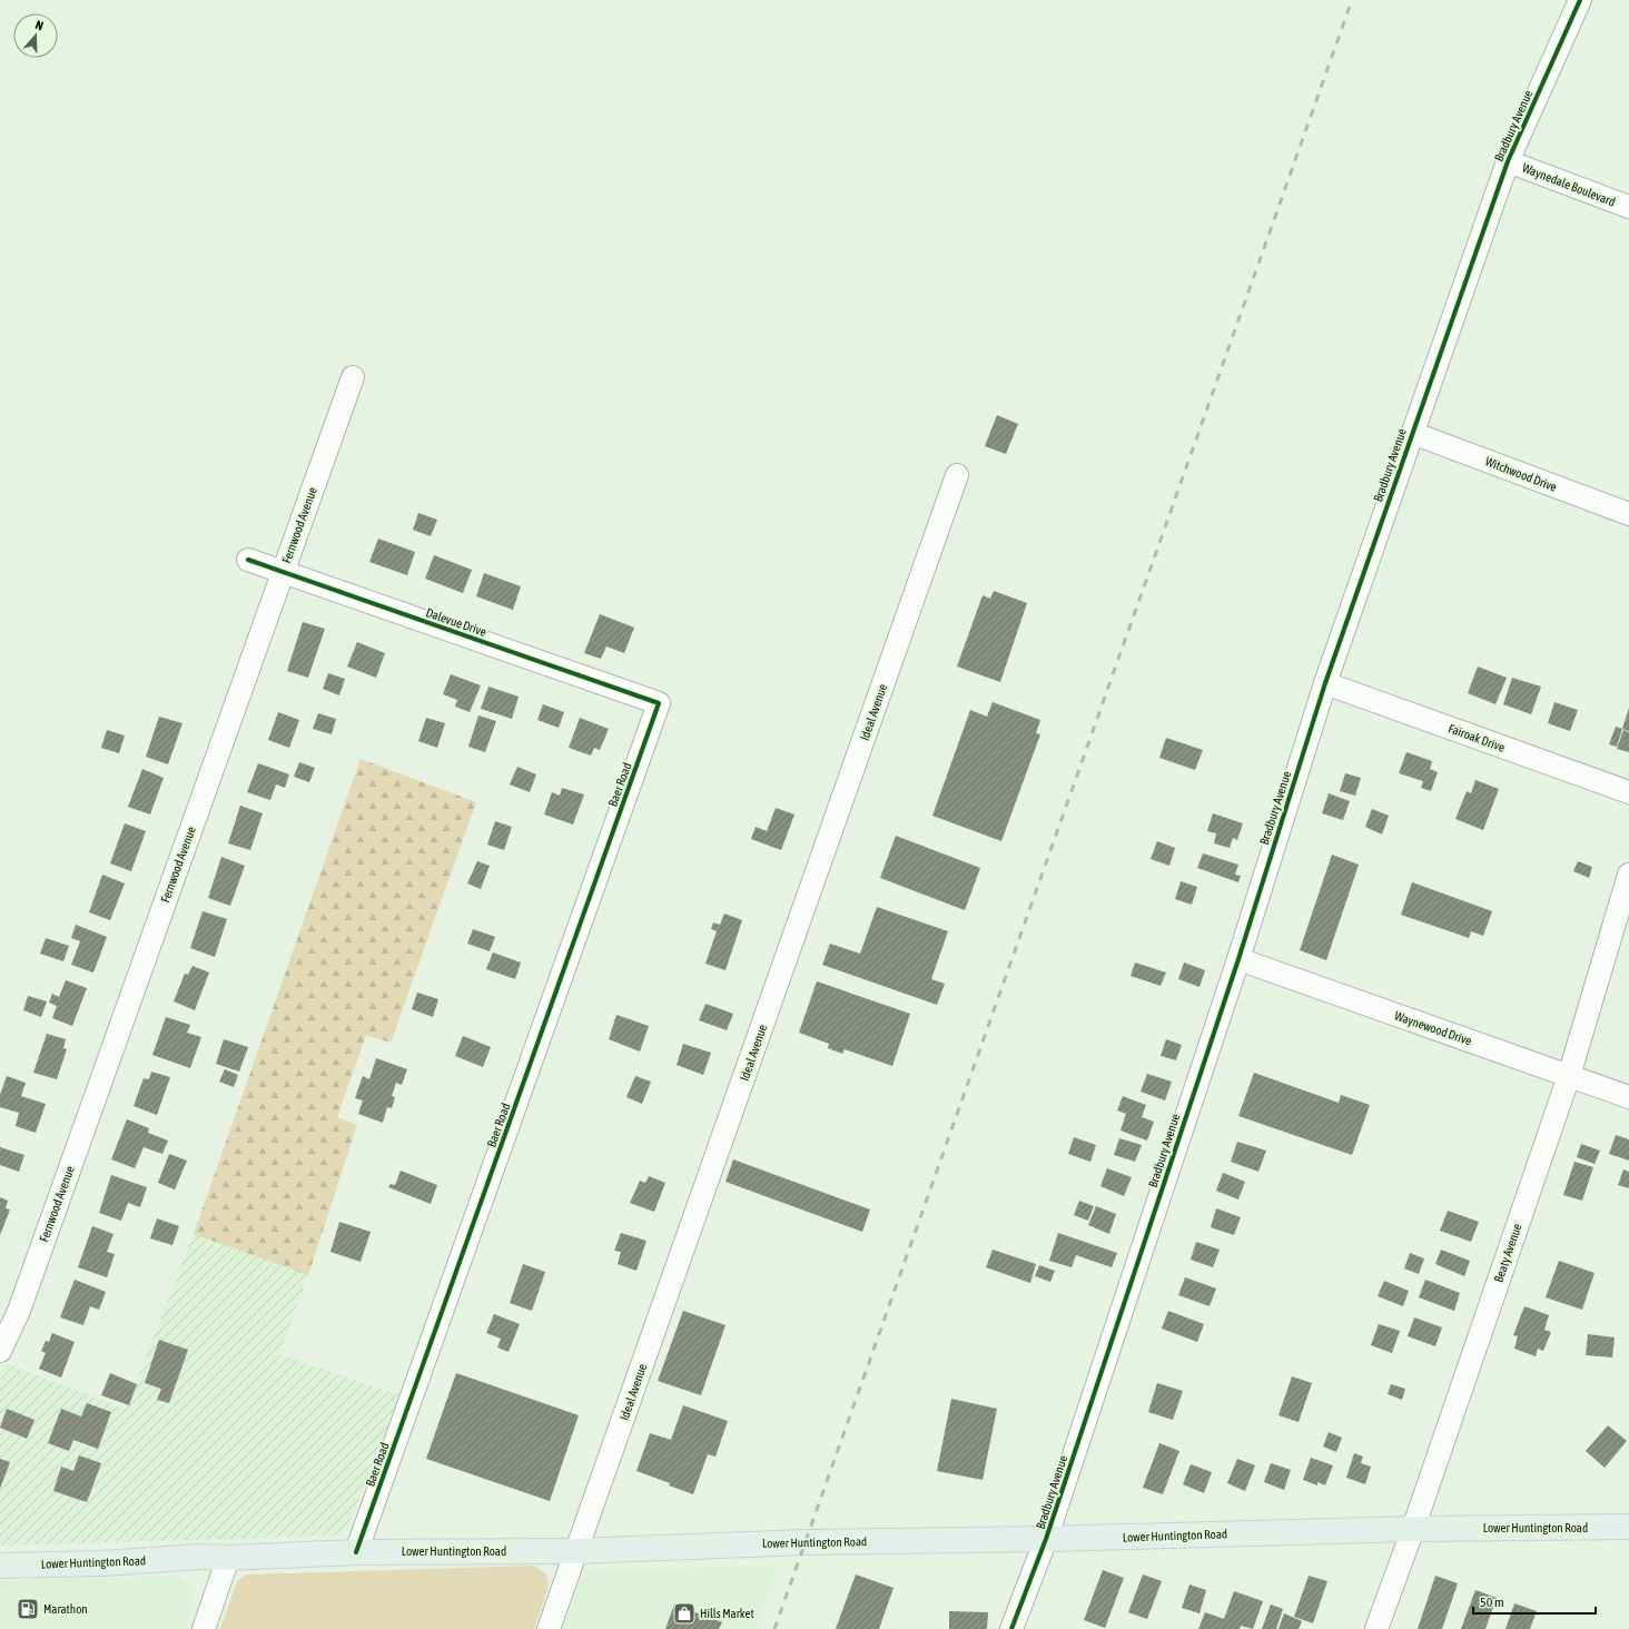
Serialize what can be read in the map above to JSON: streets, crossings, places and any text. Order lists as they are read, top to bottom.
{
  "streets": {
    "main road": ["Lower Huntington Road"],
    "street": [
      "Bradbury Avenue",
      "Waynedale Boulevard",
      "Witchwood Drive",
      "Fernwood Avenue",
      "Dalevue Drive",
      "Ideal Avenue",
      "Fairoak Drive",
      "Baer Road",
      "Waynewood Drive",
      "Beaty Avenue"
    ]
  },
  "crossings": [
    ["Bradbury Avenue", "Waynedale Boulevard"],
    ["Bradbury Avenue", "Witchwood Drive"],
    ["Bradbury Avenue", "Fairoak Drive"],
    ["Bradbury Avenue", "Waynewood Drive"],
    ["Bradbury Avenue", "Lower Huntington Road"],
    ["Fernwood Avenue", "Dalevue Drive"],
    ["Dalevue Drive", "Baer Road"],
    ["Ideal Avenue", "Lower Huntington Road"],
    ["Baer Road", "Lower Huntington Road"],
    ["Waynewood Drive", "Beaty Avenue"],
    ["Beaty Avenue", "Lower Huntington Road"]
  ],
  "places": {
    "fuel station": ["Marathon"],
    "shop": ["Hills Market"]
  },
  "scale_bar": "50 m",
  "north": "top"
}
